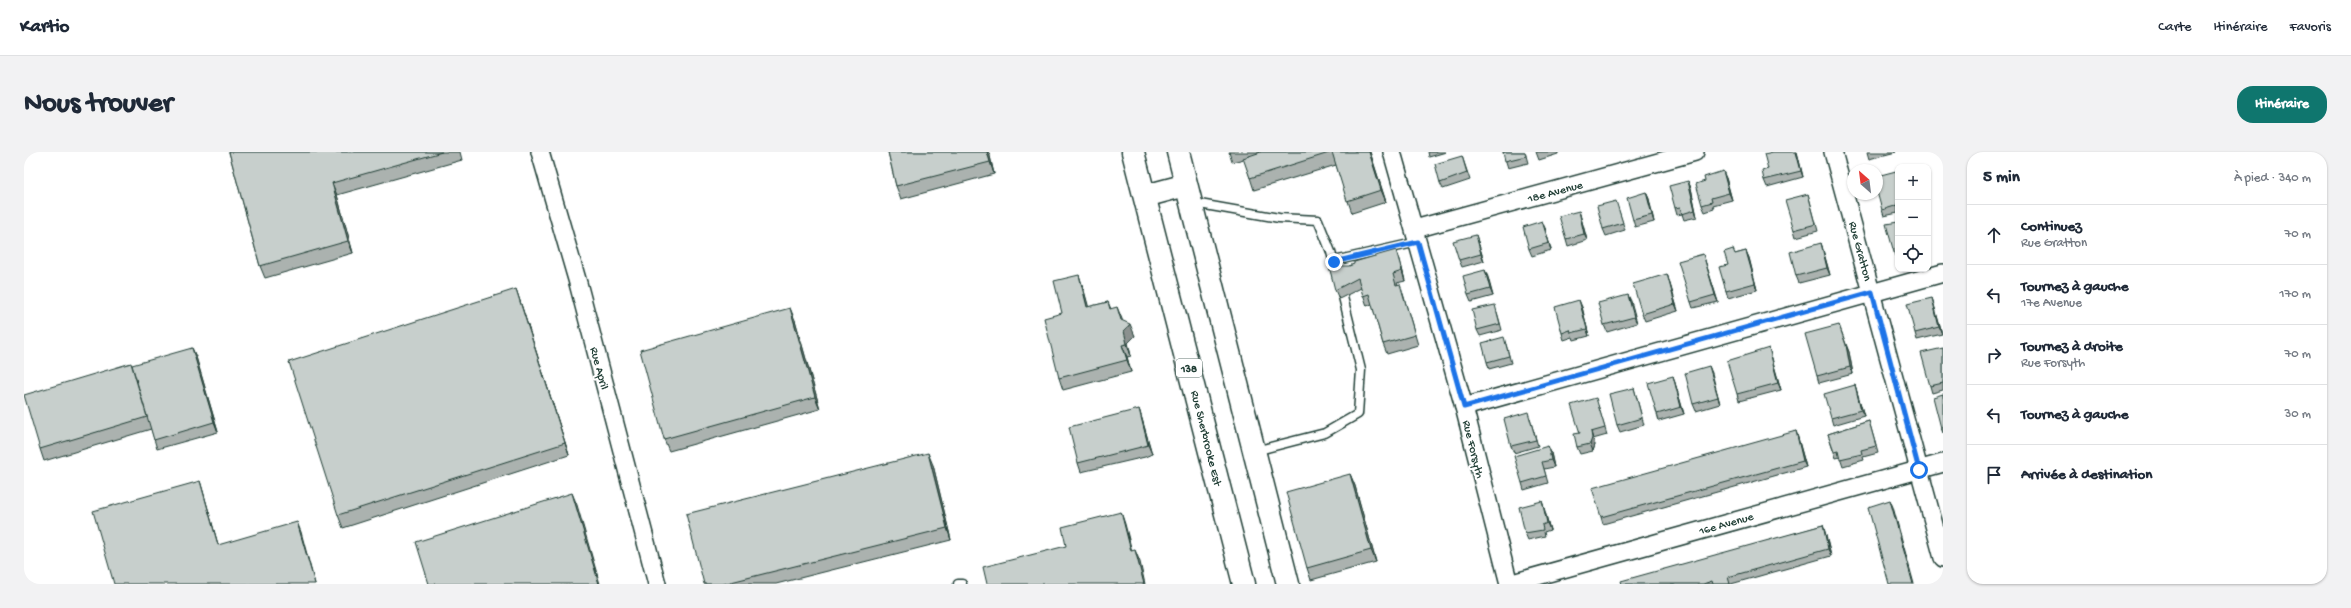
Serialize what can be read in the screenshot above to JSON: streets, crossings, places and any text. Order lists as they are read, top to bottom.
{
  "streets": {
    "main road": ["138", "Rue Sherbrooke Est"],
    "street": [
      "18e Avenue",
      "Rue Gratton",
      "Rue April",
      "Rue Forsyth",
      "16e Avenue"
    ]
  },
  "crossings": [
    ["18e Avenue", "Rue Forsyth"],
    ["Rue Gratton", "16e Avenue"],
    ["Rue Forsyth", "16e Avenue"]
  ],
  "north": "top left",
  "page": {
    "header": "Kartio",
    "nav": ["Carte", "Itinéraire", "Favoris"],
    "buttons": "Itinéraire",
    "title": "Nous trouver",
    "heading": ["5 min", "À pied · 340 m"],
    "map_buttons": ["+", "−"],
    "list": [
      ["Continuez", "Rue Gratton", "70 m"],
      ["Tournez à gauche", "17e Avenue", "170 m"],
      ["Tournez à droite", "Rue Forsyth", "70 m"],
      ["Tournez à gauche", "30 m"],
      "Arrivée à destination"
    ]
  }
}
